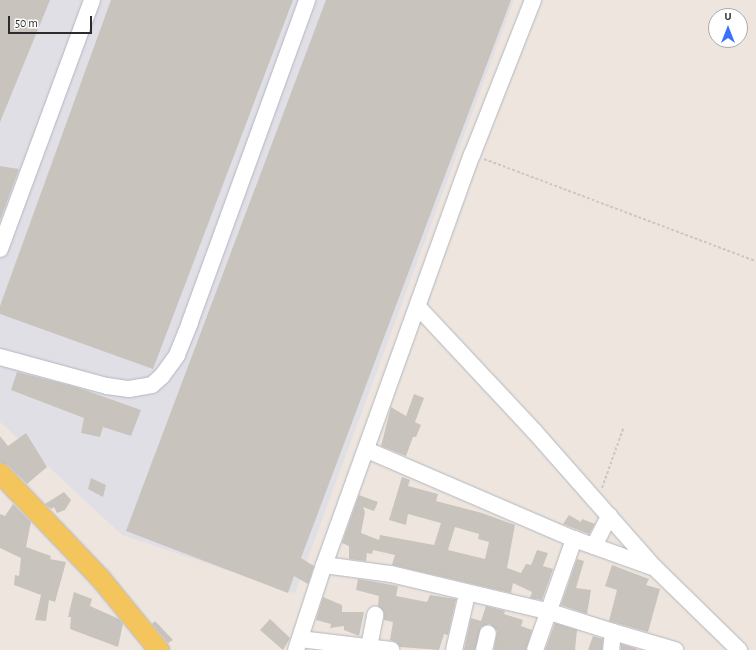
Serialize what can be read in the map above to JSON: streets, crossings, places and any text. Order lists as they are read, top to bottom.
{
  "scale_bar": "50 m",
  "north": "top"
}
